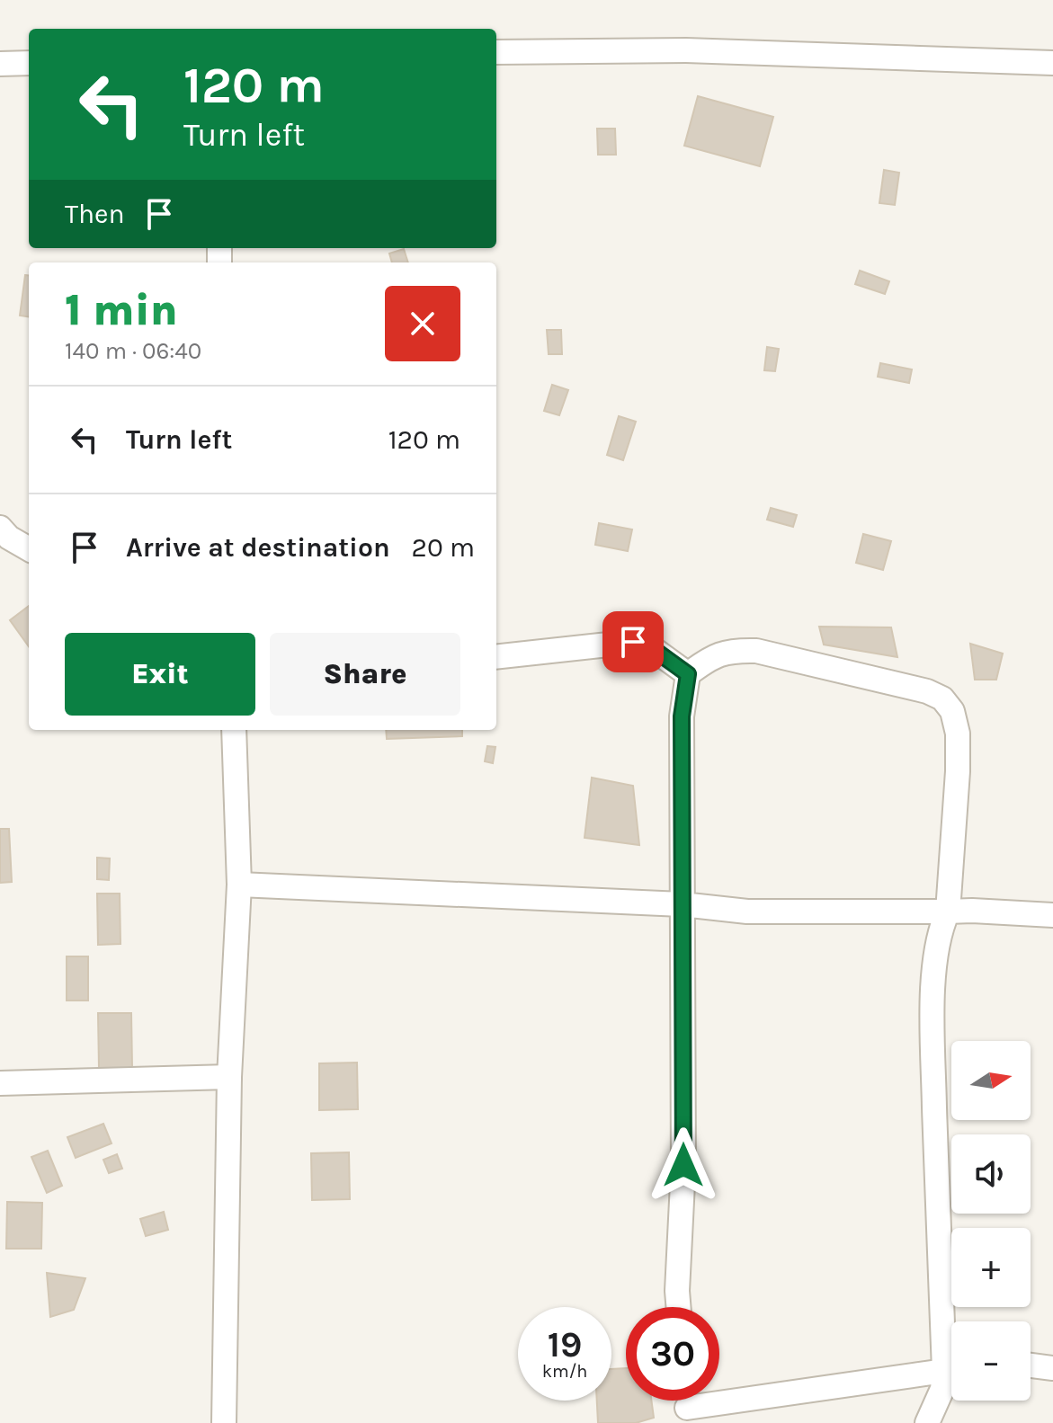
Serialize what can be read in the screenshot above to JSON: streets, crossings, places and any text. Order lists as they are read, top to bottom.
{
  "north": "right",
  "page": {
    "turn": ["120 m", "Turn left"],
    "then": "Then",
    "heading": ["1 min", "140 m · 06:40"],
    "list": [
      {
        "name": "Turn left",
        "value": "120 m"
      },
      {
        "name": "Arrive at destination",
        "value": "20 m"
      }
    ],
    "buttons": ["Exit", "Share"],
    "map_buttons": ["+", "−"],
    "speed": "19 km/h",
    "limit": "30"
  }
}
